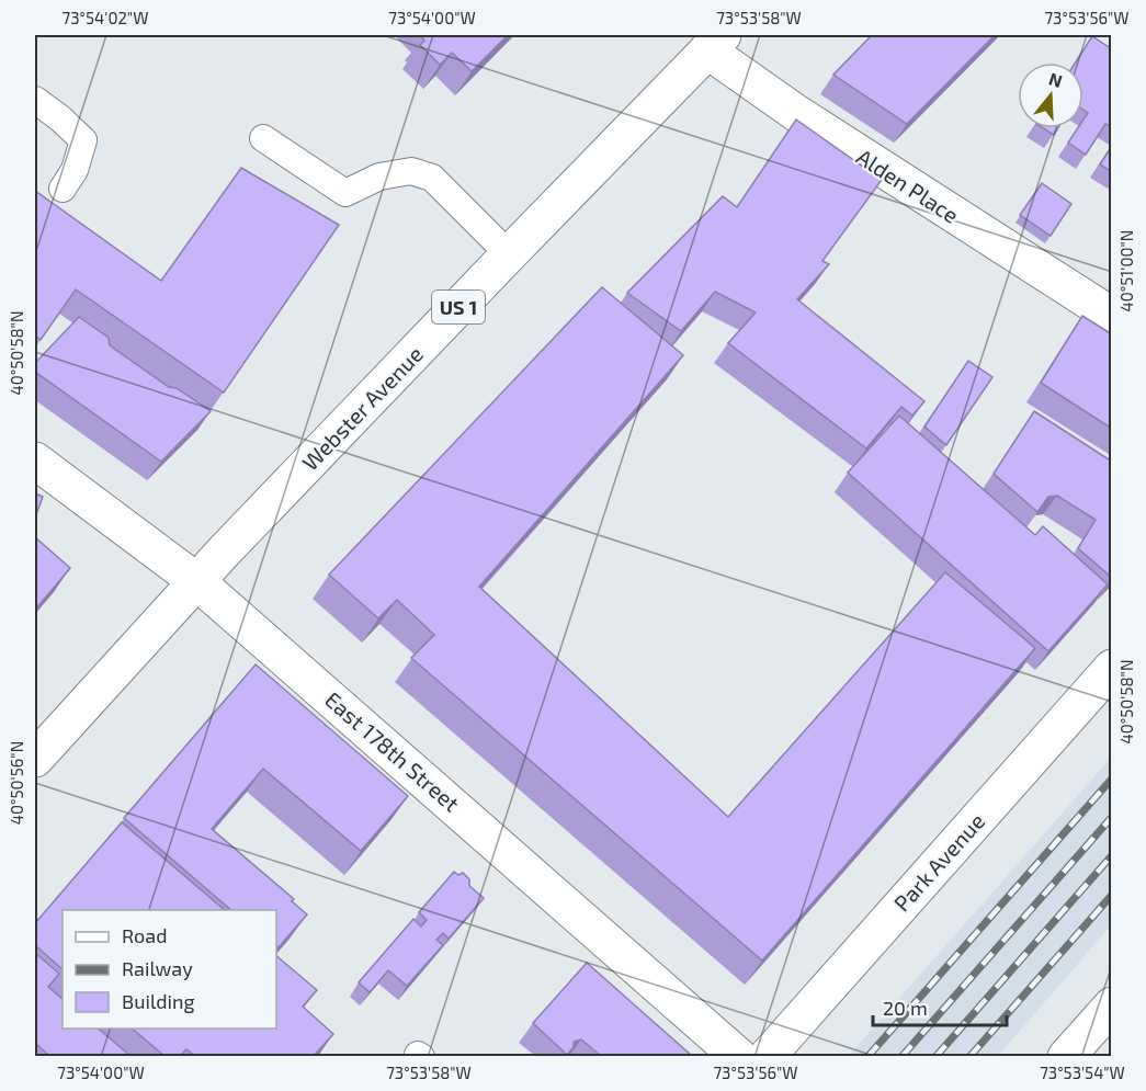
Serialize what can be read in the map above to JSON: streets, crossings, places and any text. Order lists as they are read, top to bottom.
{
  "streets": {
    "street": [
      "Alden Place",
      "US 1",
      "Webster Avenue",
      "East 178th Street",
      "Park Avenue"
    ]
  },
  "crossings": [
    ["Alden Place", "Webster Avenue"],
    ["Webster Avenue", "East 178th Street"]
  ],
  "legend": ["Road", "Railway", "Building"],
  "scale_bar": "20 m",
  "north": "top",
  "coordinates": [
    "73°54'02\"W",
    "73°54'00\"W",
    "73°53'58\"W",
    "73°53'56\"W",
    "40°51'00\"N",
    "40°50'58\"N",
    "40°50'56\"N",
    "73°53'54\"W"
  ]
}
